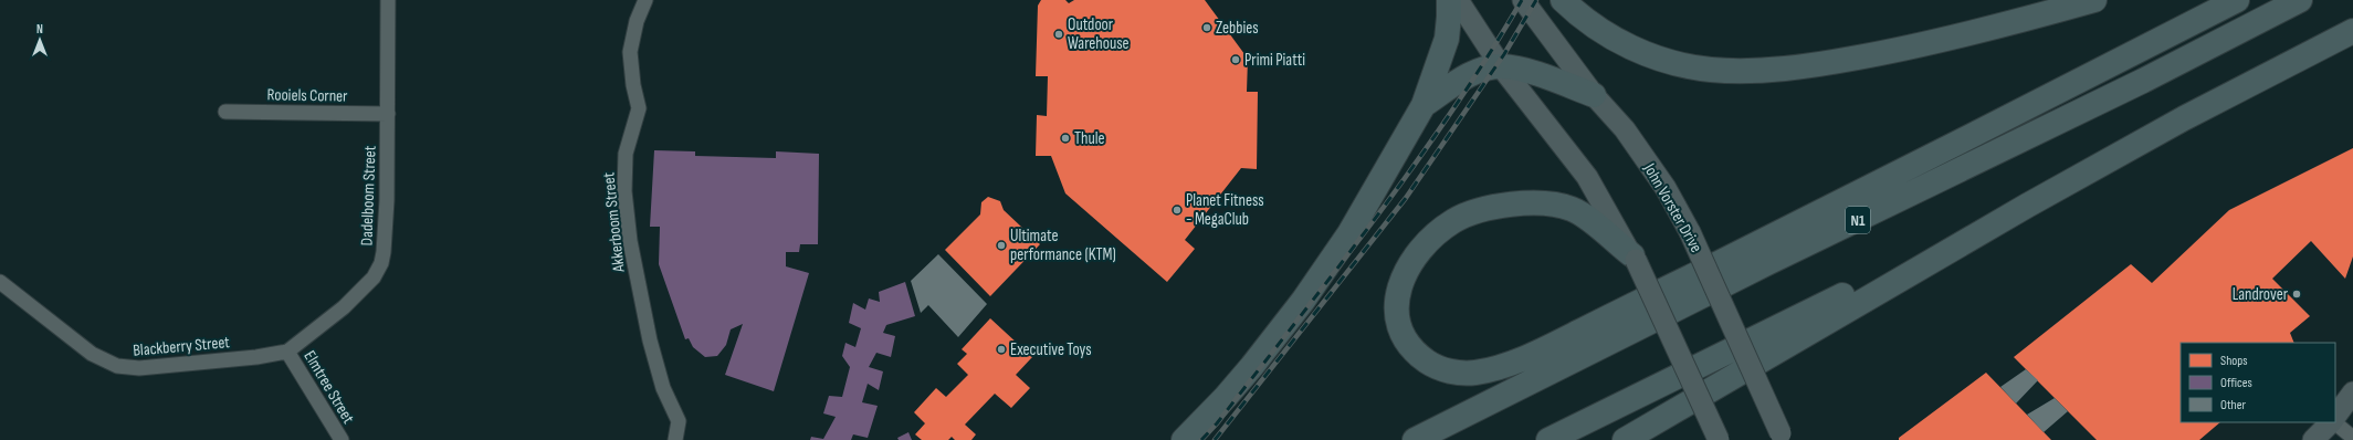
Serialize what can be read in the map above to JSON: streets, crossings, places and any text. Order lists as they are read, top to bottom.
{
  "streets": {
    "highway": ["N1"],
    "main road": ["John Vorster Drive"],
    "street": [
      "Rooiels Corner",
      "Dadelboom Street",
      "Akkerboom Street",
      "Blackberry Street",
      "Elmtree Street"
    ]
  },
  "crossings": [
    ["Rooiels Corner", "Dadelboom Street"],
    ["Dadelboom Street", "Blackberry Street"],
    ["Dadelboom Street", "Elmtree Street"],
    ["Blackberry Street", "Elmtree Street"]
  ],
  "places": [
    "Zebbies",
    "Outdoor Warehouse",
    "Primi Piatti",
    "Thule",
    "Planet Fitness - MegaClub",
    "Ultimate performance (KTM)",
    "Landrover",
    "Executive Toys"
  ],
  "legend": ["Shops", "Offices", "Other"],
  "north": "top"
}
